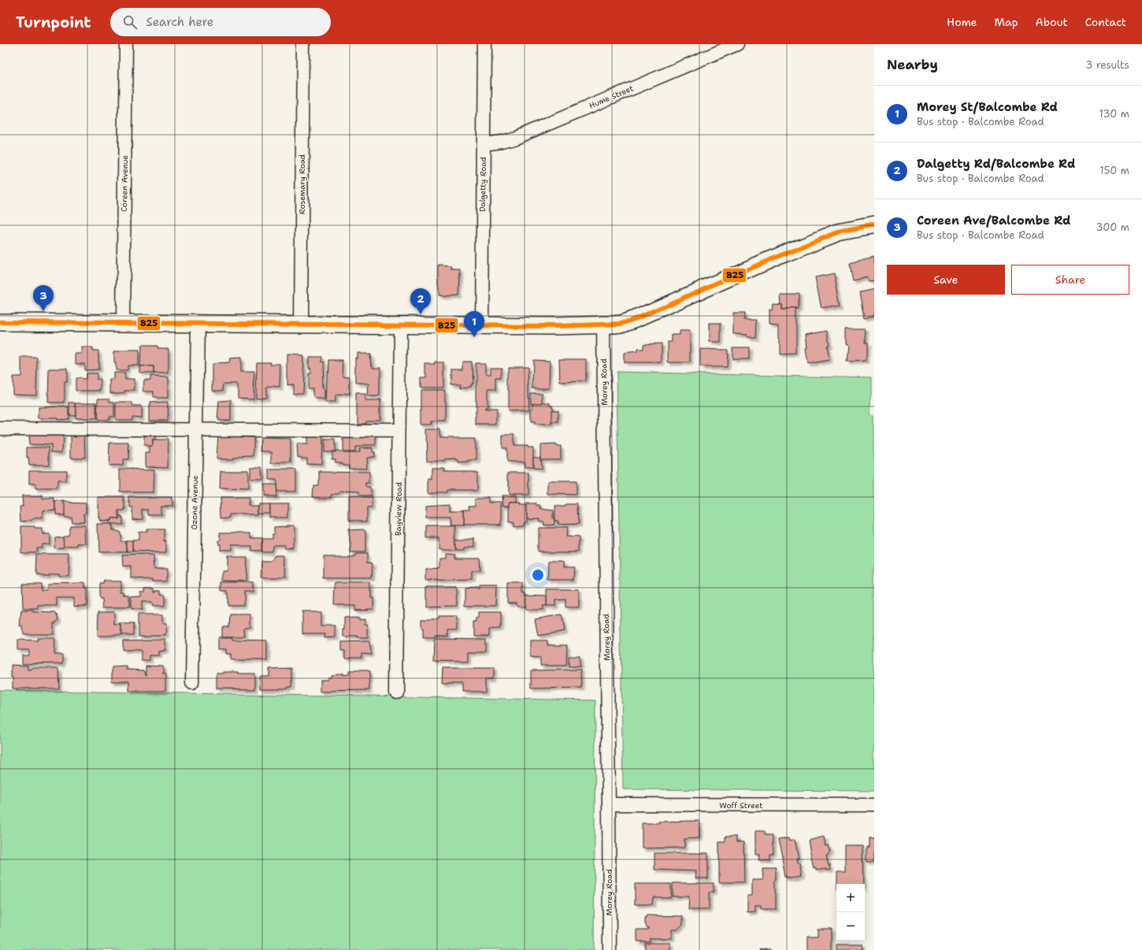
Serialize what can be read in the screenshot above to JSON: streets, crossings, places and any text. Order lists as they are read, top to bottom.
{
  "streets": {
    "street": [
      "Hume Street",
      "Coreen Avenue",
      "Rosemary Road",
      "Dalgetty Road",
      "Morey Road",
      "Ozone Avenue",
      "Bayview Road",
      "Woff Street"
    ]
  },
  "crossings": [
    ["Hume Street", "Dalgetty Road"],
    ["Morey Road", "Woff Street"]
  ],
  "lines": ["transit line 825"],
  "page": {
    "header": "Turnpoint",
    "search": "Search here",
    "nav": [
      "Home",
      "Map",
      "About",
      "Contact"
    ],
    "heading": ["Nearby", "3 results"],
    "list": [
      {
        "mark": "1",
        "name": "Morey St/Balcombe Rd",
        "note": "Bus stop · Balcombe Road",
        "value": "130 m"
      },
      {
        "mark": "2",
        "name": "Dalgetty Rd/Balcombe Rd",
        "note": "Bus stop · Balcombe Road",
        "value": "150 m"
      },
      {
        "mark": "3",
        "name": "Coreen Ave/Balcombe Rd",
        "note": "Bus stop · Balcombe Road",
        "value": "300 m"
      }
    ],
    "buttons": ["Save", "Share"],
    "pins": ["3", "2", "1"],
    "map_buttons": ["+", "−"]
  }
}
